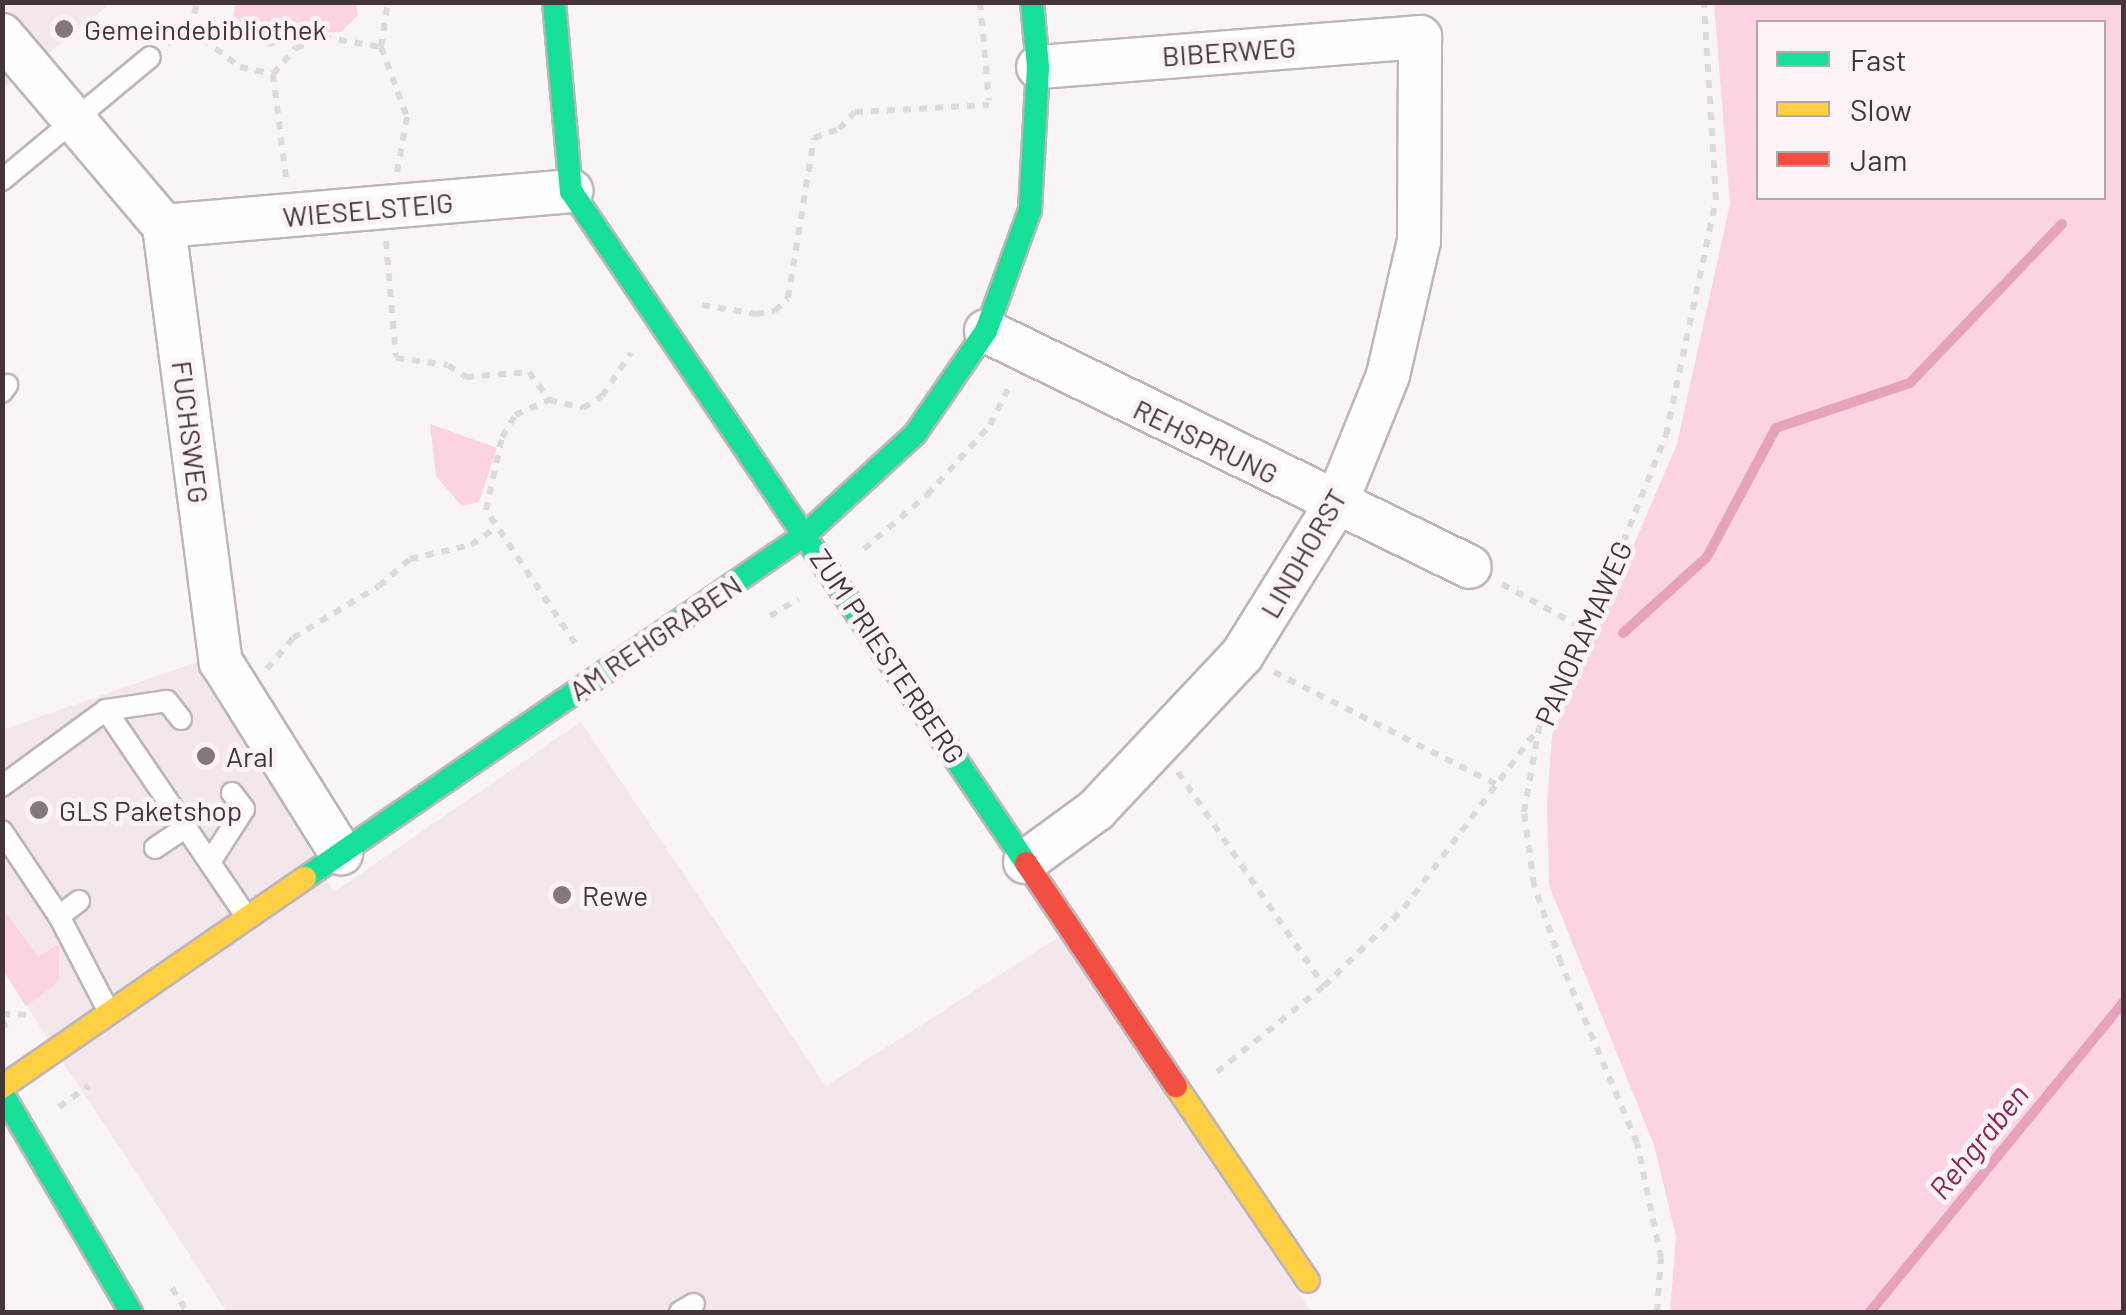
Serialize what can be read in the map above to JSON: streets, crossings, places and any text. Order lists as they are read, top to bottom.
{
  "streets": {
    "street": [
      "BIBERWEG",
      "WIESELSTEIG",
      "FUCHSWEG",
      "REHSPRUNG",
      "LINDHORST",
      "AM REHGRABEN",
      "ZUM PRIESTERBERG"
    ],
    "path": ["PANORAMAWEG"]
  },
  "crossings": [
    ["BIBERWEG", "LINDHORST"],
    ["BIBERWEG", "AM REHGRABEN"],
    ["WIESELSTEIG", "FUCHSWEG"],
    ["WIESELSTEIG", "ZUM PRIESTERBERG"],
    ["FUCHSWEG", "AM REHGRABEN"],
    ["REHSPRUNG", "LINDHORST"],
    ["REHSPRUNG", "AM REHGRABEN"],
    ["LINDHORST", "ZUM PRIESTERBERG"],
    ["AM REHGRABEN", "ZUM PRIESTERBERG"]
  ],
  "water": ["Rehgraben"],
  "places": [
    "Gemeindebibliothek",
    "Aral",
    "GLS Paketshop",
    "Rewe"
  ],
  "legend": ["Fast", "Slow", "Jam"]
}
